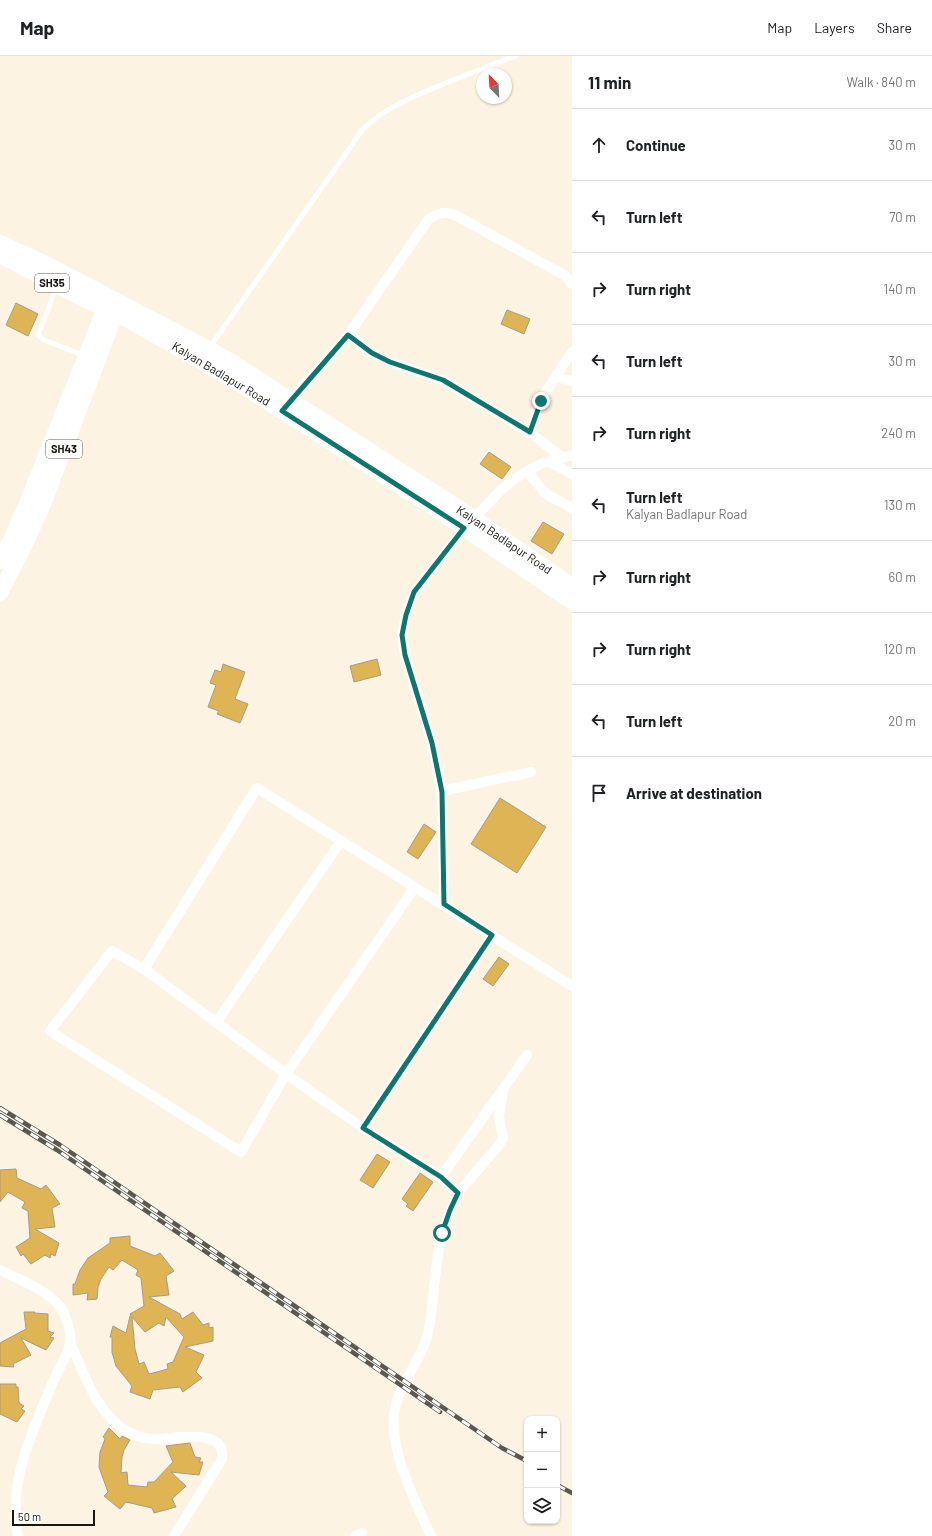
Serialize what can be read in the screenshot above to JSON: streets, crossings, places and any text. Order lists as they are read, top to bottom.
{
  "streets": {
    "main road": ["SH35", "Kalyan Badlapur Road", "SH43"]
  },
  "crossings": [
    ["Kalyan Badlapur Road", "SH43"]
  ],
  "scale_bar": "50 m",
  "north": "top left",
  "page": {
    "header": "Map",
    "nav": ["Map", "Layers", "Share"],
    "heading": ["11 min", "Walk · 840 m"],
    "list": [
      ["Continue", "30 m"],
      ["Turn left", "70 m"],
      ["Turn right", "140 m"],
      ["Turn left", "30 m"],
      ["Turn right", "240 m"],
      ["Turn left", "Kalyan Badlapur Road", "130 m"],
      ["Turn right", "60 m"],
      ["Turn right", "120 m"],
      ["Turn left", "20 m"],
      "Arrive at destination"
    ],
    "map_buttons": ["+", "−"],
    "scale": "50 m"
  }
}
